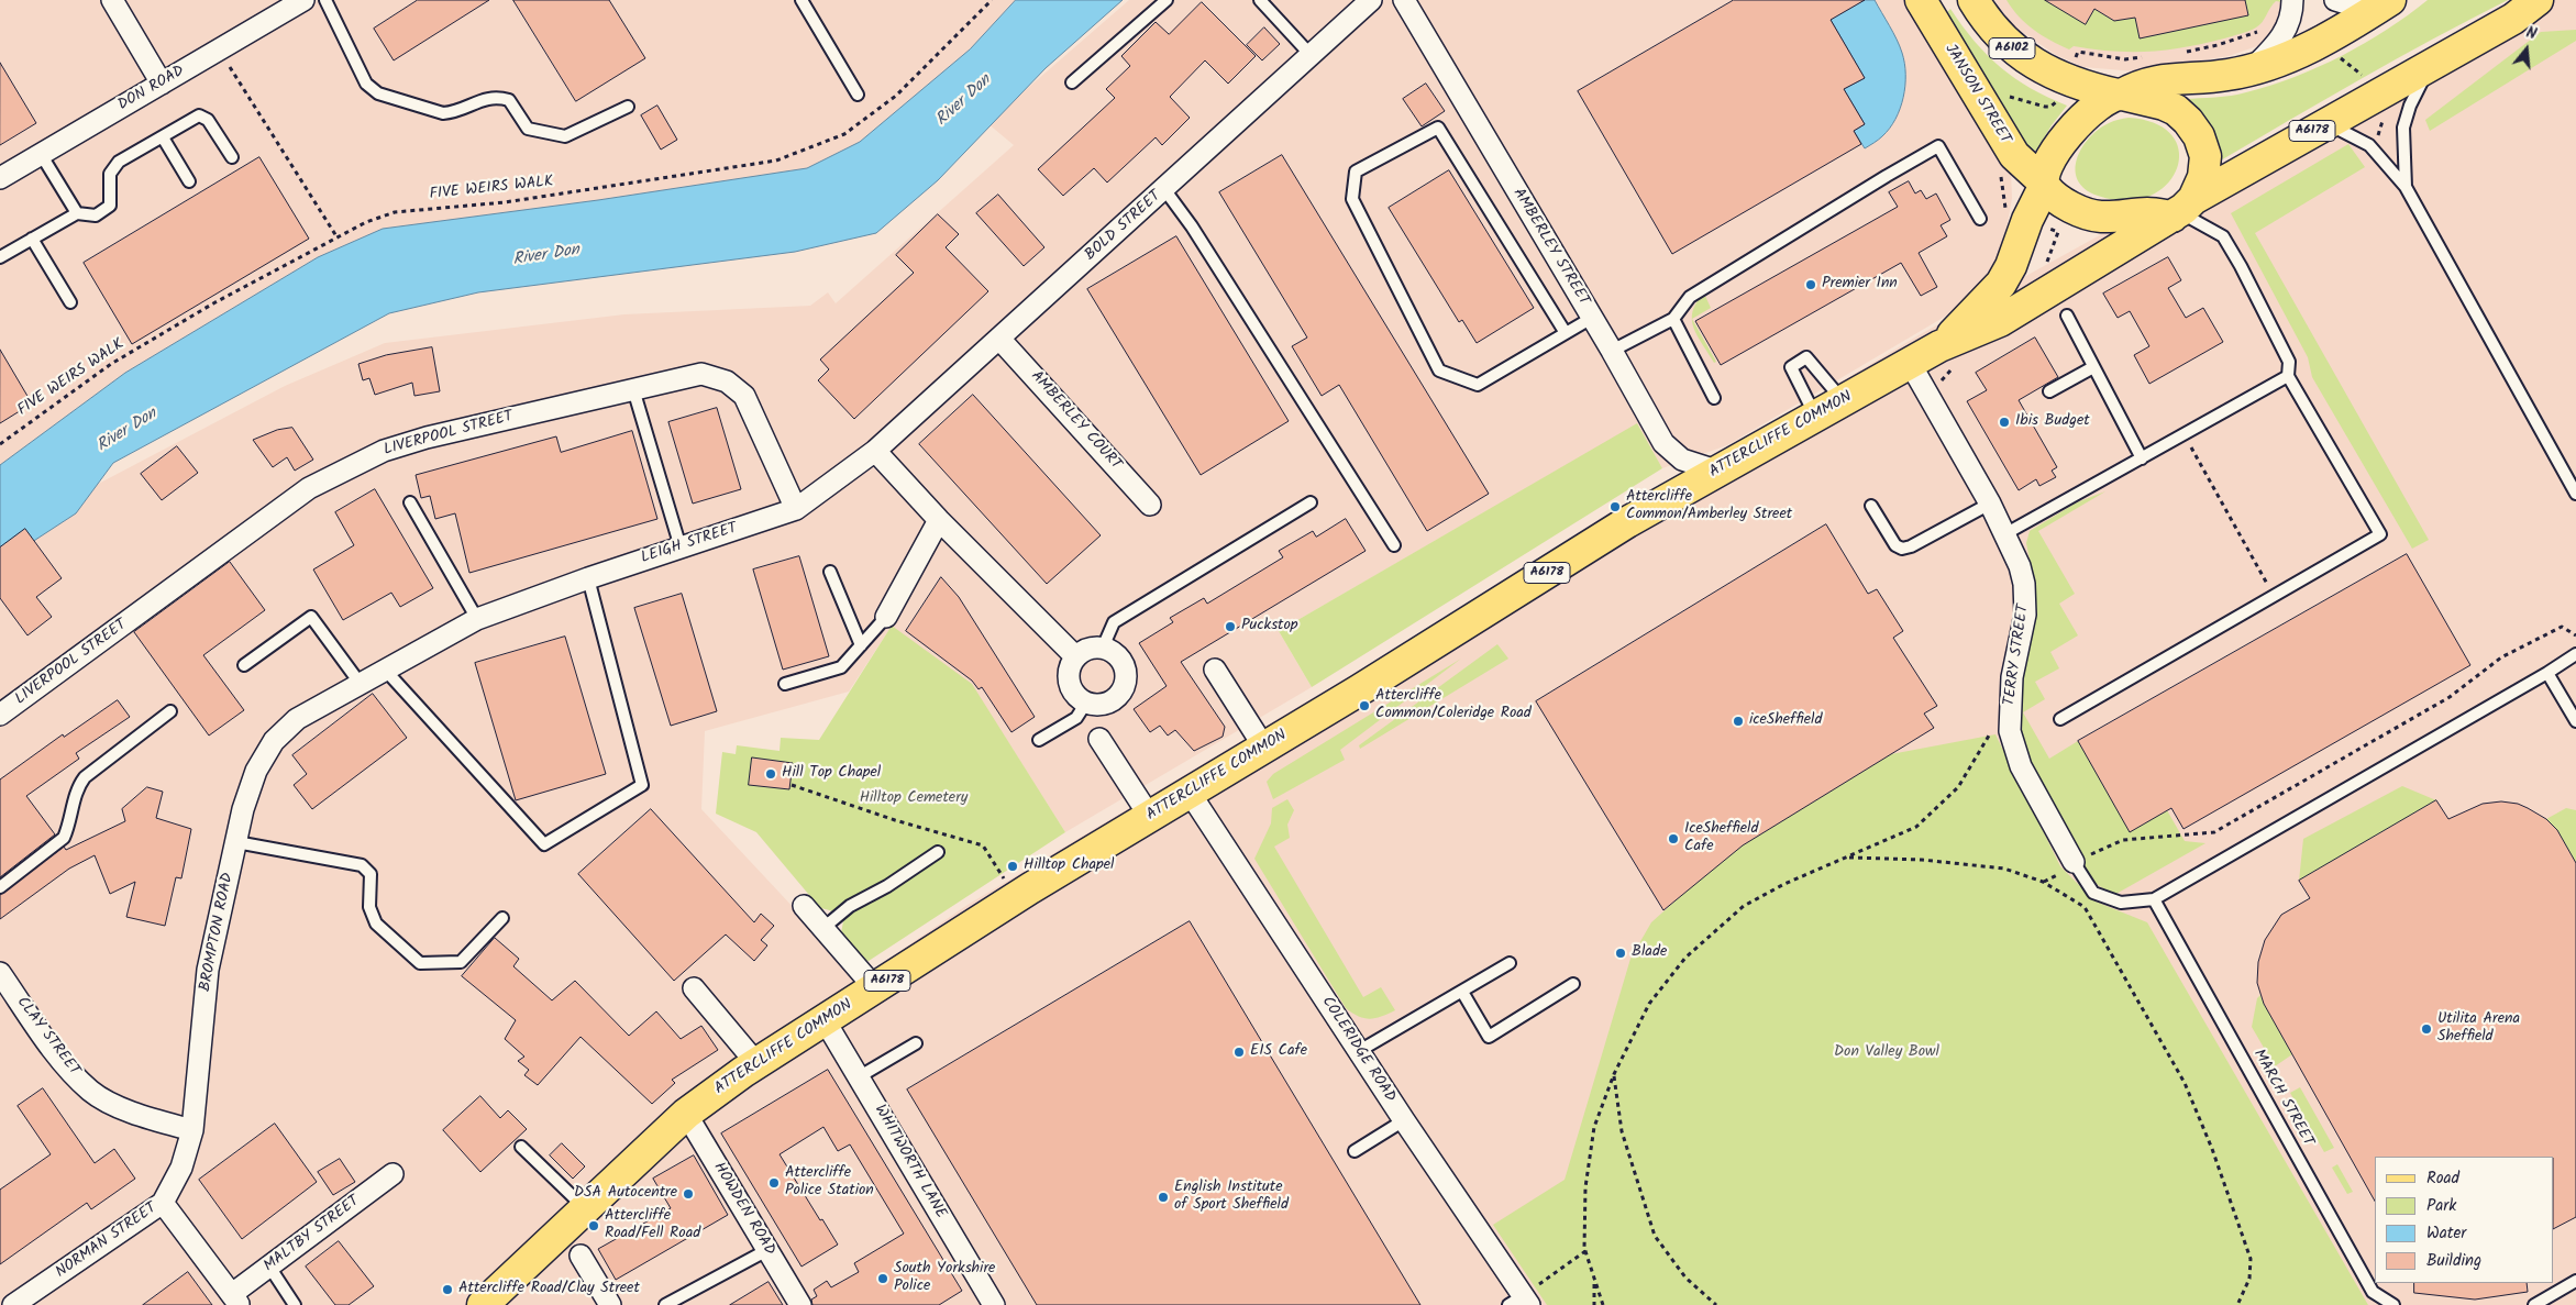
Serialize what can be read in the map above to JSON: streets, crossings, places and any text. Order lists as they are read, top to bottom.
{
  "streets": {
    "main road": [
      "A6102",
      "JANSON STREET",
      "A6178",
      "ATTERCLIFFE COMMON"
    ],
    "street": [
      "DON ROAD",
      "BOLD STREET",
      "AMBERLEY STREET",
      "AMBERLEY COURT",
      "LIVERPOOL STREET",
      "LEIGH STREET",
      "TERRY STREET",
      "BROMPTON ROAD",
      "CLAY STREET",
      "COLERIDGE ROAD",
      "WHITWORTH LANE",
      "HOWDEN ROAD",
      "MALTBY STREET",
      "NORMAN STREET"
    ],
    "lane": ["MARCH STREET"],
    "path": ["FIVE WEIRS WALK"]
  },
  "crossings": [
    ["A6102", "JANSON STREET"],
    ["A6102", "A6178"],
    ["A6102", "ATTERCLIFFE COMMON"],
    ["JANSON STREET", "A6178"],
    ["JANSON STREET", "ATTERCLIFFE COMMON"],
    ["A6178", "ATTERCLIFFE COMMON"],
    ["BOLD STREET", "AMBERLEY COURT"],
    ["BOLD STREET", "LEIGH STREET"],
    ["AMBERLEY STREET", "ATTERCLIFFE COMMON"],
    ["LIVERPOOL STREET", "LEIGH STREET"],
    ["ATTERCLIFFE COMMON", "TERRY STREET"],
    ["ATTERCLIFFE COMMON", "COLERIDGE ROAD"],
    ["ATTERCLIFFE COMMON", "WHITWORTH LANE"],
    ["ATTERCLIFFE COMMON", "HOWDEN ROAD"],
    ["LEIGH STREET", "BROMPTON ROAD"],
    ["BROMPTON ROAD", "CLAY STREET"],
    ["BROMPTON ROAD", "NORMAN STREET"],
    ["CLAY STREET", "NORMAN STREET"]
  ],
  "water": ["River Don"],
  "parks": ["Hilltop Cemetery", "Don Valley Bowl"],
  "places": [
    "Premier Inn",
    "Ibis Budget",
    "Attercliffe Common/Amberley Street",
    "Puckstop",
    "Attercliffe Common/Coleridge Road",
    "iceSheffield",
    "Hill Top Chapel",
    "IceSheffield Cafe",
    "Hilltop Chapel",
    "Blade",
    "Utilita Arena Sheffield",
    "EIS Cafe",
    "Attercliffe Police Station",
    "DSA Autocentre",
    "English Institute of Sport Sheffield",
    "Attercliffe Road/Fell Road",
    "South Yorkshire Police",
    "Attercliffe Road/Clay Street"
  ],
  "legend": [
    "Road",
    "Park",
    "Water",
    "Building"
  ],
  "north": "top"
}
